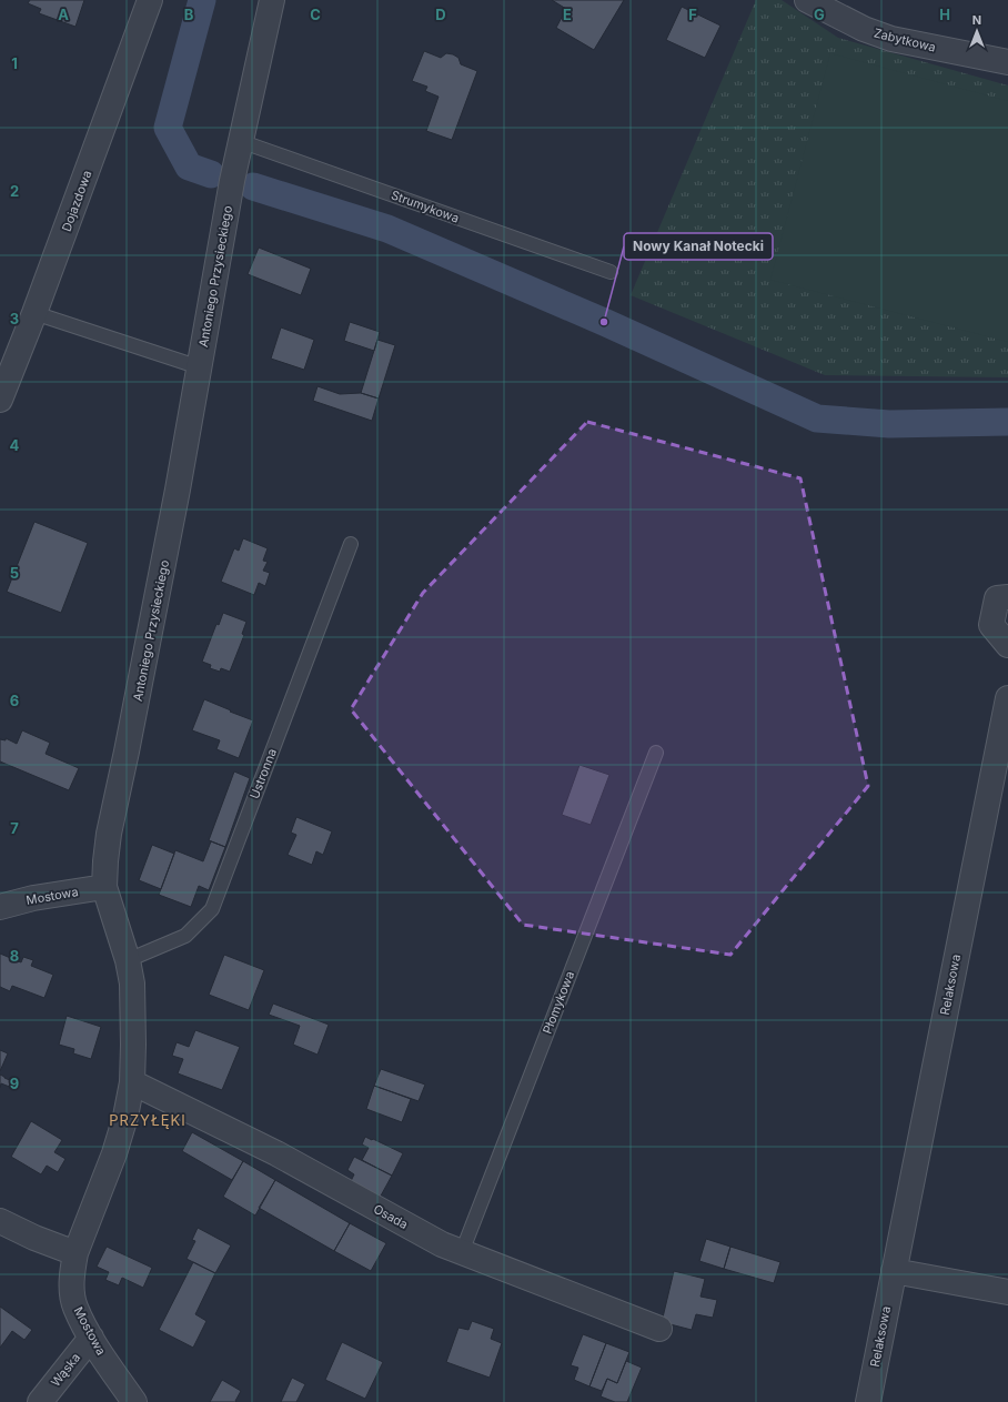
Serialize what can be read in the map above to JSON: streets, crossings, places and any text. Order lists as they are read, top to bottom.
{
  "streets": {
    "street": [
      "Zabytkowa",
      "Dojazdowa",
      "Antoniego Przysieckiego",
      "Mostowa",
      "Relaksowa",
      "Osada",
      "Wąska"
    ],
    "lane": ["Strumykowa", "Ustronna", "Płomykowa"]
  },
  "crossings": [
    ["Strumykowa", "Antoniego Przysieckiego"],
    ["Antoniego Przysieckiego", "Ustronna"],
    ["Antoniego Przysieckiego", "Mostowa"],
    ["Antoniego Przysieckiego", "Osada"],
    ["Mostowa", "Wąska"],
    ["Płomykowa", "Osada"]
  ],
  "districts": ["PRZYŁĘKI"],
  "places": ["Nowy Kanał Notecki"],
  "north": "top",
  "grid": {
    "columns": [
      "A",
      "B",
      "C",
      "D",
      "E",
      "F",
      "G",
      "H"
    ],
    "rows": [
      "1",
      "2",
      "3",
      "4",
      "5",
      "6",
      "7",
      "8",
      "9"
    ]
  }
}
